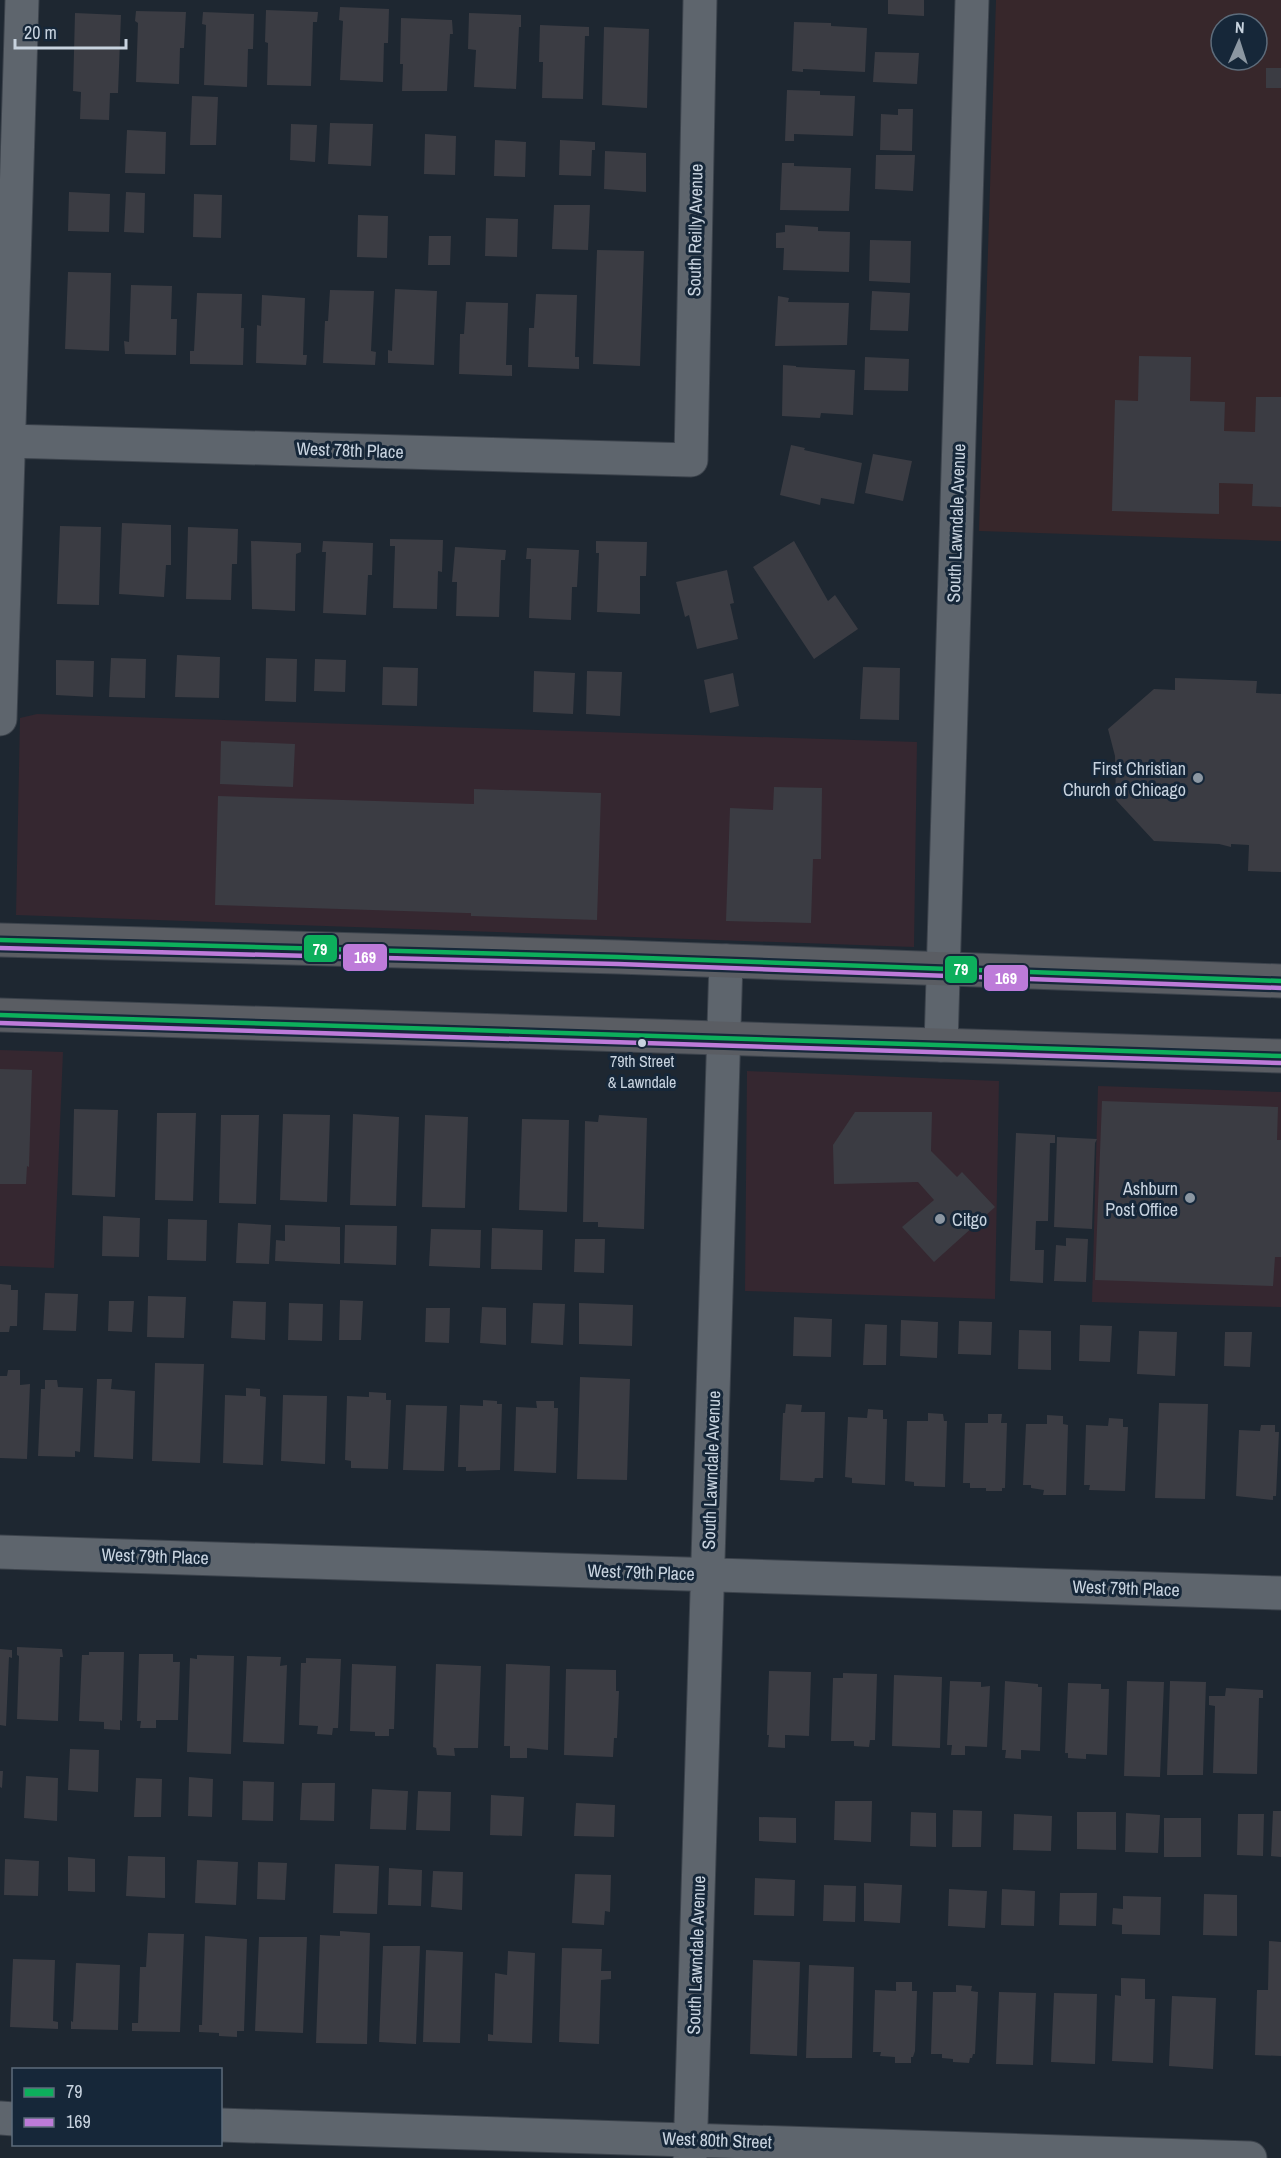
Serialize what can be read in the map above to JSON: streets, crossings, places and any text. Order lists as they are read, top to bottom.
{
  "streets": {
    "street": [
      "South Reilly Avenue",
      "West 78th Place",
      "South Lawndale Avenue",
      "West 79th Place",
      "West 80th Street"
    ]
  },
  "crossings": [
    ["South Reilly Avenue", "West 78th Place"],
    ["South Lawndale Avenue", "West 79th Place"],
    ["South Lawndale Avenue", "West 80th Street"]
  ],
  "places": [
    "First Christian Church of Chicago",
    "79th Street & Lawndale",
    "Ashburn Post Office",
    "Citgo"
  ],
  "lines": ["transit line 79", "transit line 169"],
  "legend": ["79", "169"],
  "scale_bar": "20 m",
  "north": "top"
}
